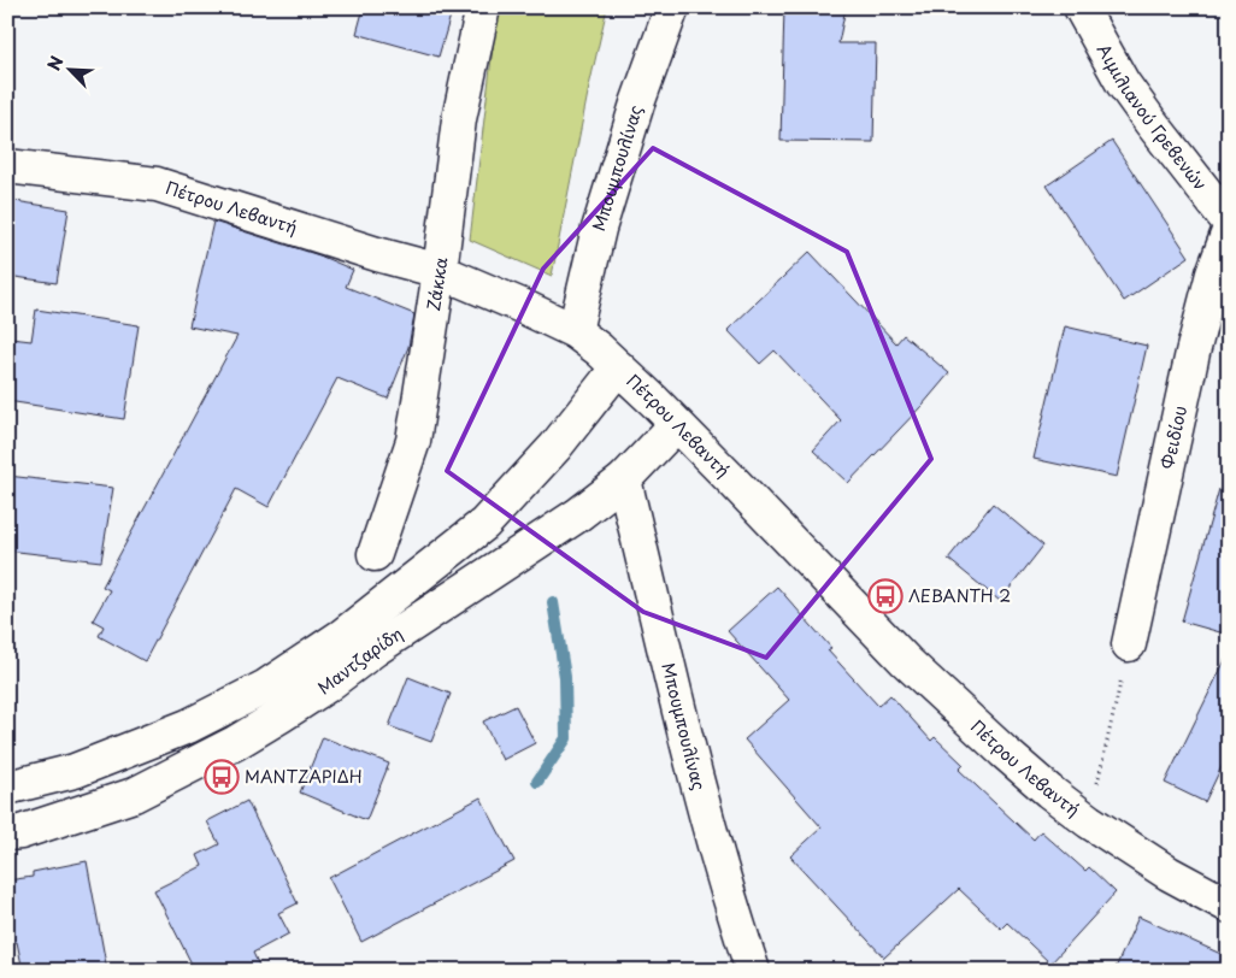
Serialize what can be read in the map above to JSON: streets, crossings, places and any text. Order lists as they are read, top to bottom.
{
  "streets": {
    "street": [
      "Αιμιλιανού Γρεβενών",
      "Μπουμπουλίνας",
      "Πέτρου Λεβαντή",
      "Ζάκκα",
      "Φειδίου",
      "Μαντζαρίδη"
    ]
  },
  "crossings": [
    ["Μπουμπουλίνας", "Πέτρου Λεβαντή"],
    ["Μπουμπουλίνας", "Μαντζαρίδη"],
    ["Πέτρου Λεβαντή", "Ζάκκα"],
    ["Πέτρου Λεβαντή", "Μαντζαρίδη"]
  ],
  "places": {
    "bus stop": ["ΛΕΒΑΝΤΗ 2", "ΜΑΝΤΖΑΡΙΔΗ"]
  },
  "north": "top left"
}
